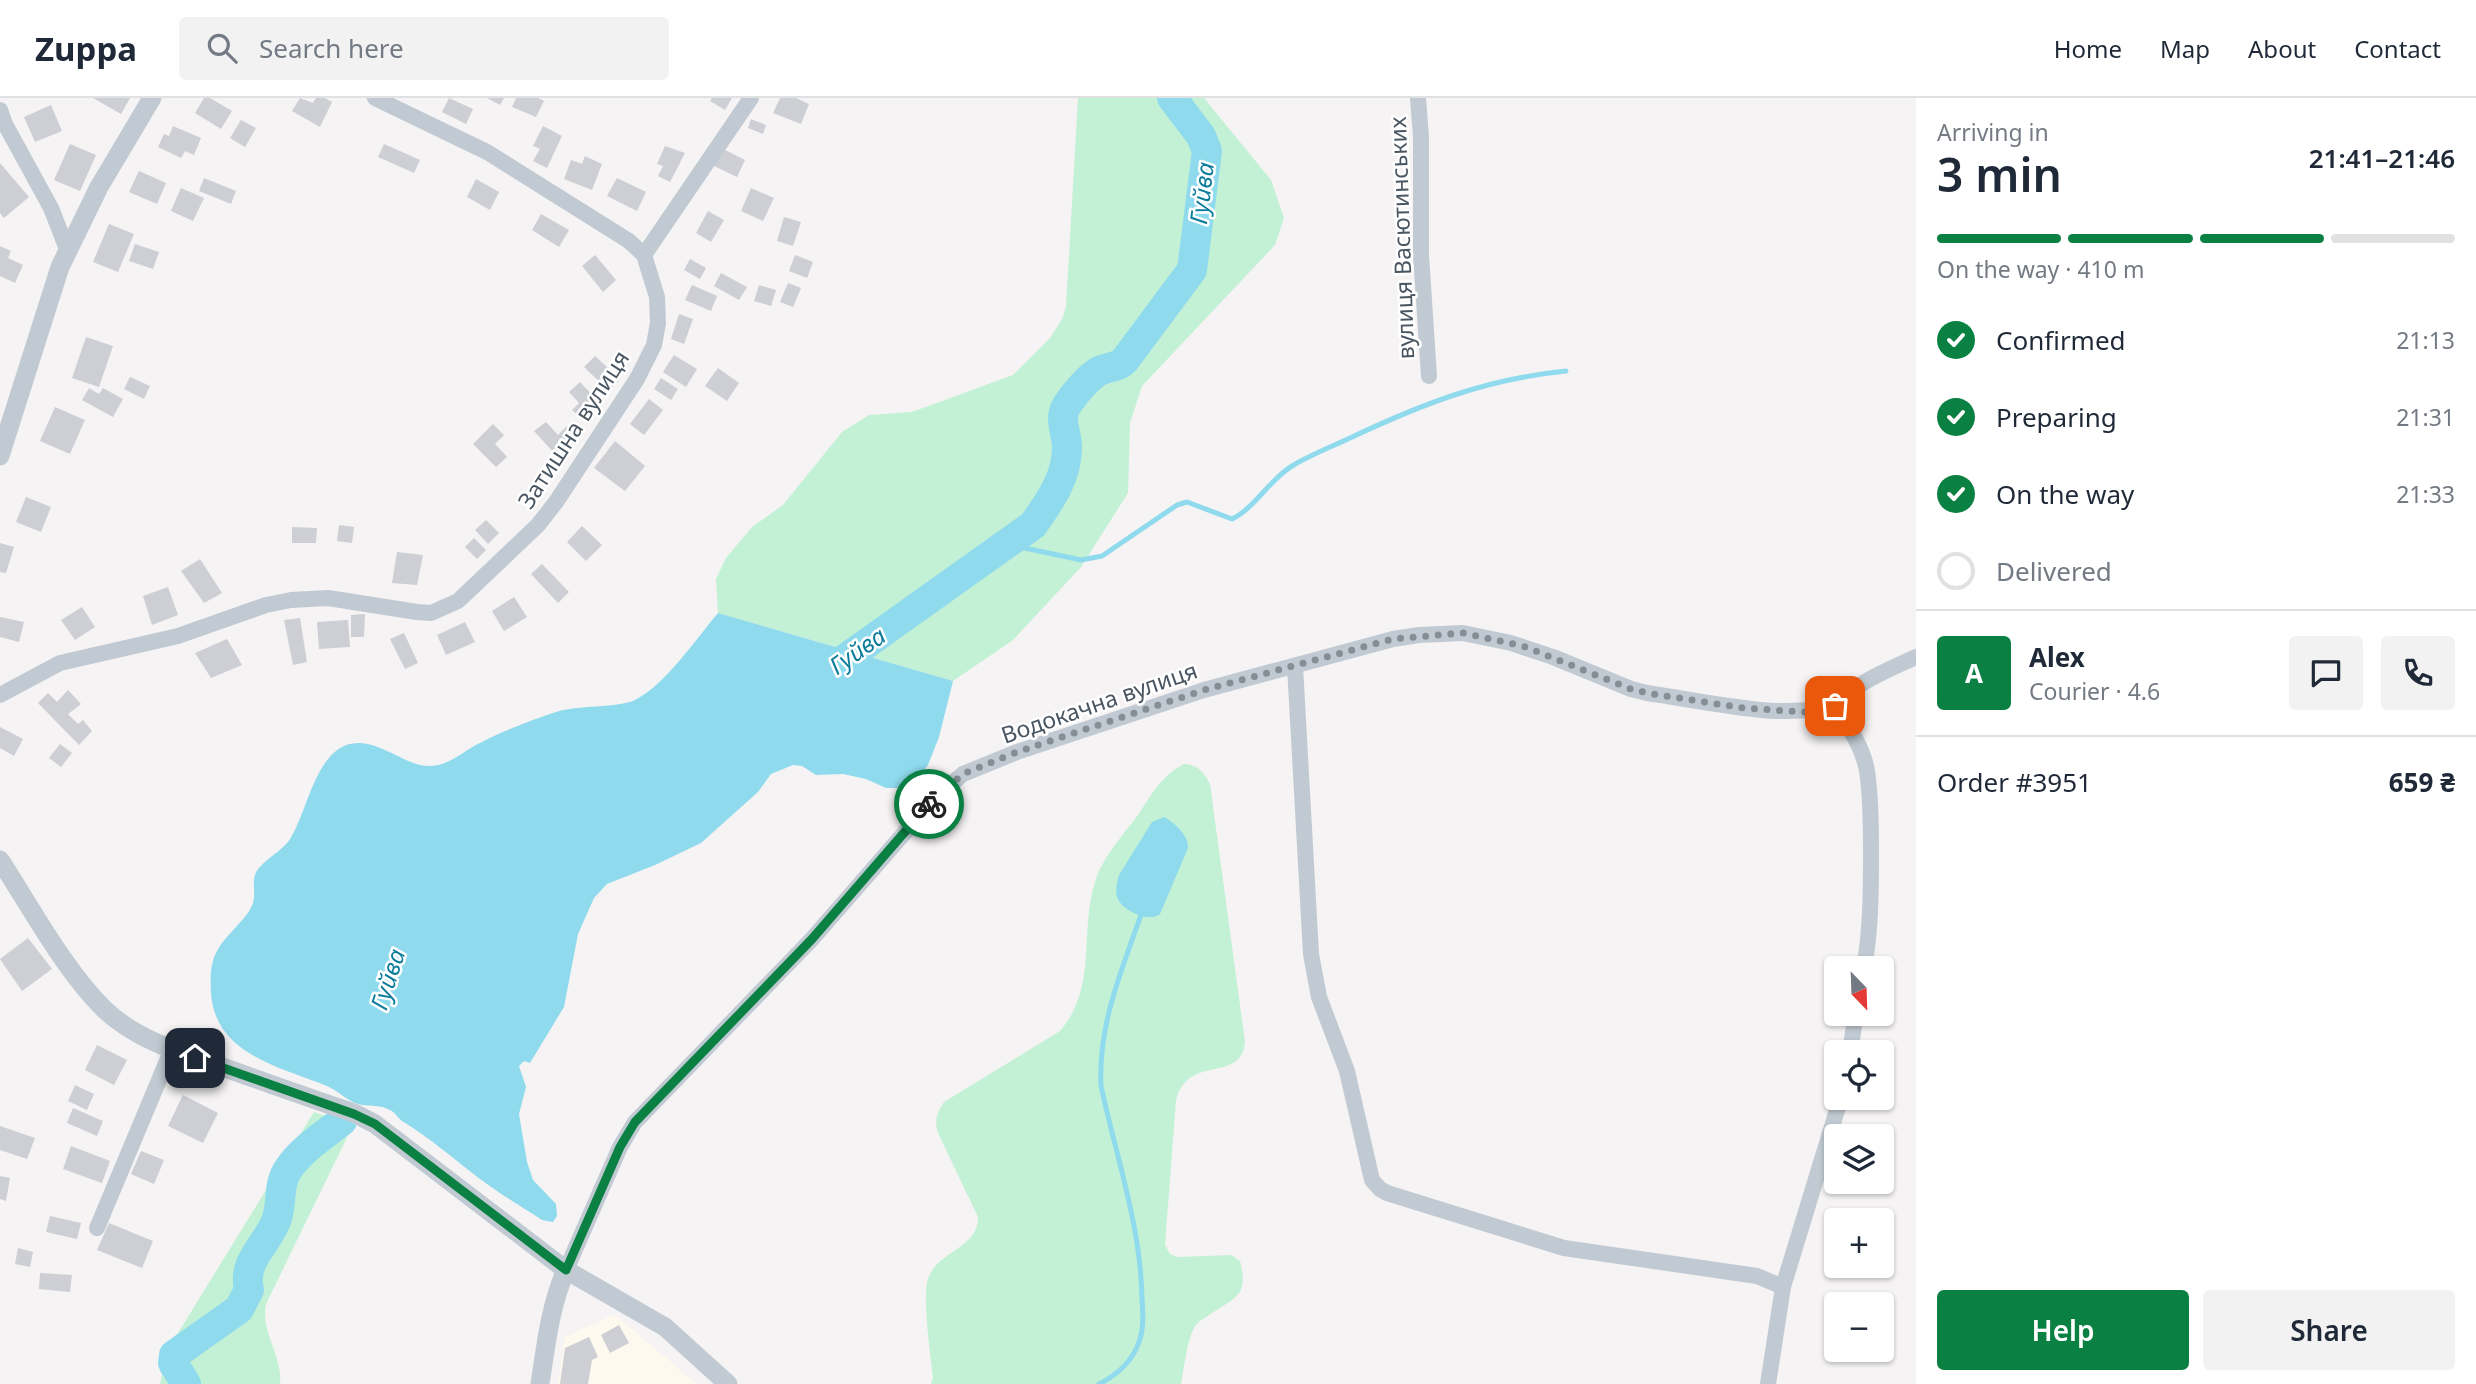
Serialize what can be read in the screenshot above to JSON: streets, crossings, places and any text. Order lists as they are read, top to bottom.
{
  "streets": {
    "street": ["вулиця Васютинських", "Затишна вулиця", "Водокачна вулиця"]
  },
  "water": ["Гуйва"],
  "north": "bottom right",
  "page": {
    "header": "Zuppa",
    "search": "Search here",
    "nav": [
      "Home",
      "Map",
      "About",
      "Contact"
    ],
    "heading": ["3 min", "Arriving in", "21:41–21:46"],
    "panel": [
      "Alex",
      "Courier · 4.6",
      "Order #3951",
      "659 ₴"
    ],
    "bar": "On the way · 410 m",
    "list": [
      ["Confirmed", "21:13"],
      ["Preparing", "21:31"],
      ["On the way", "21:33"],
      "Delivered"
    ],
    "round": "A",
    "map_buttons": ["+", "−"],
    "buttons": ["Help", "Share"]
  }
}
